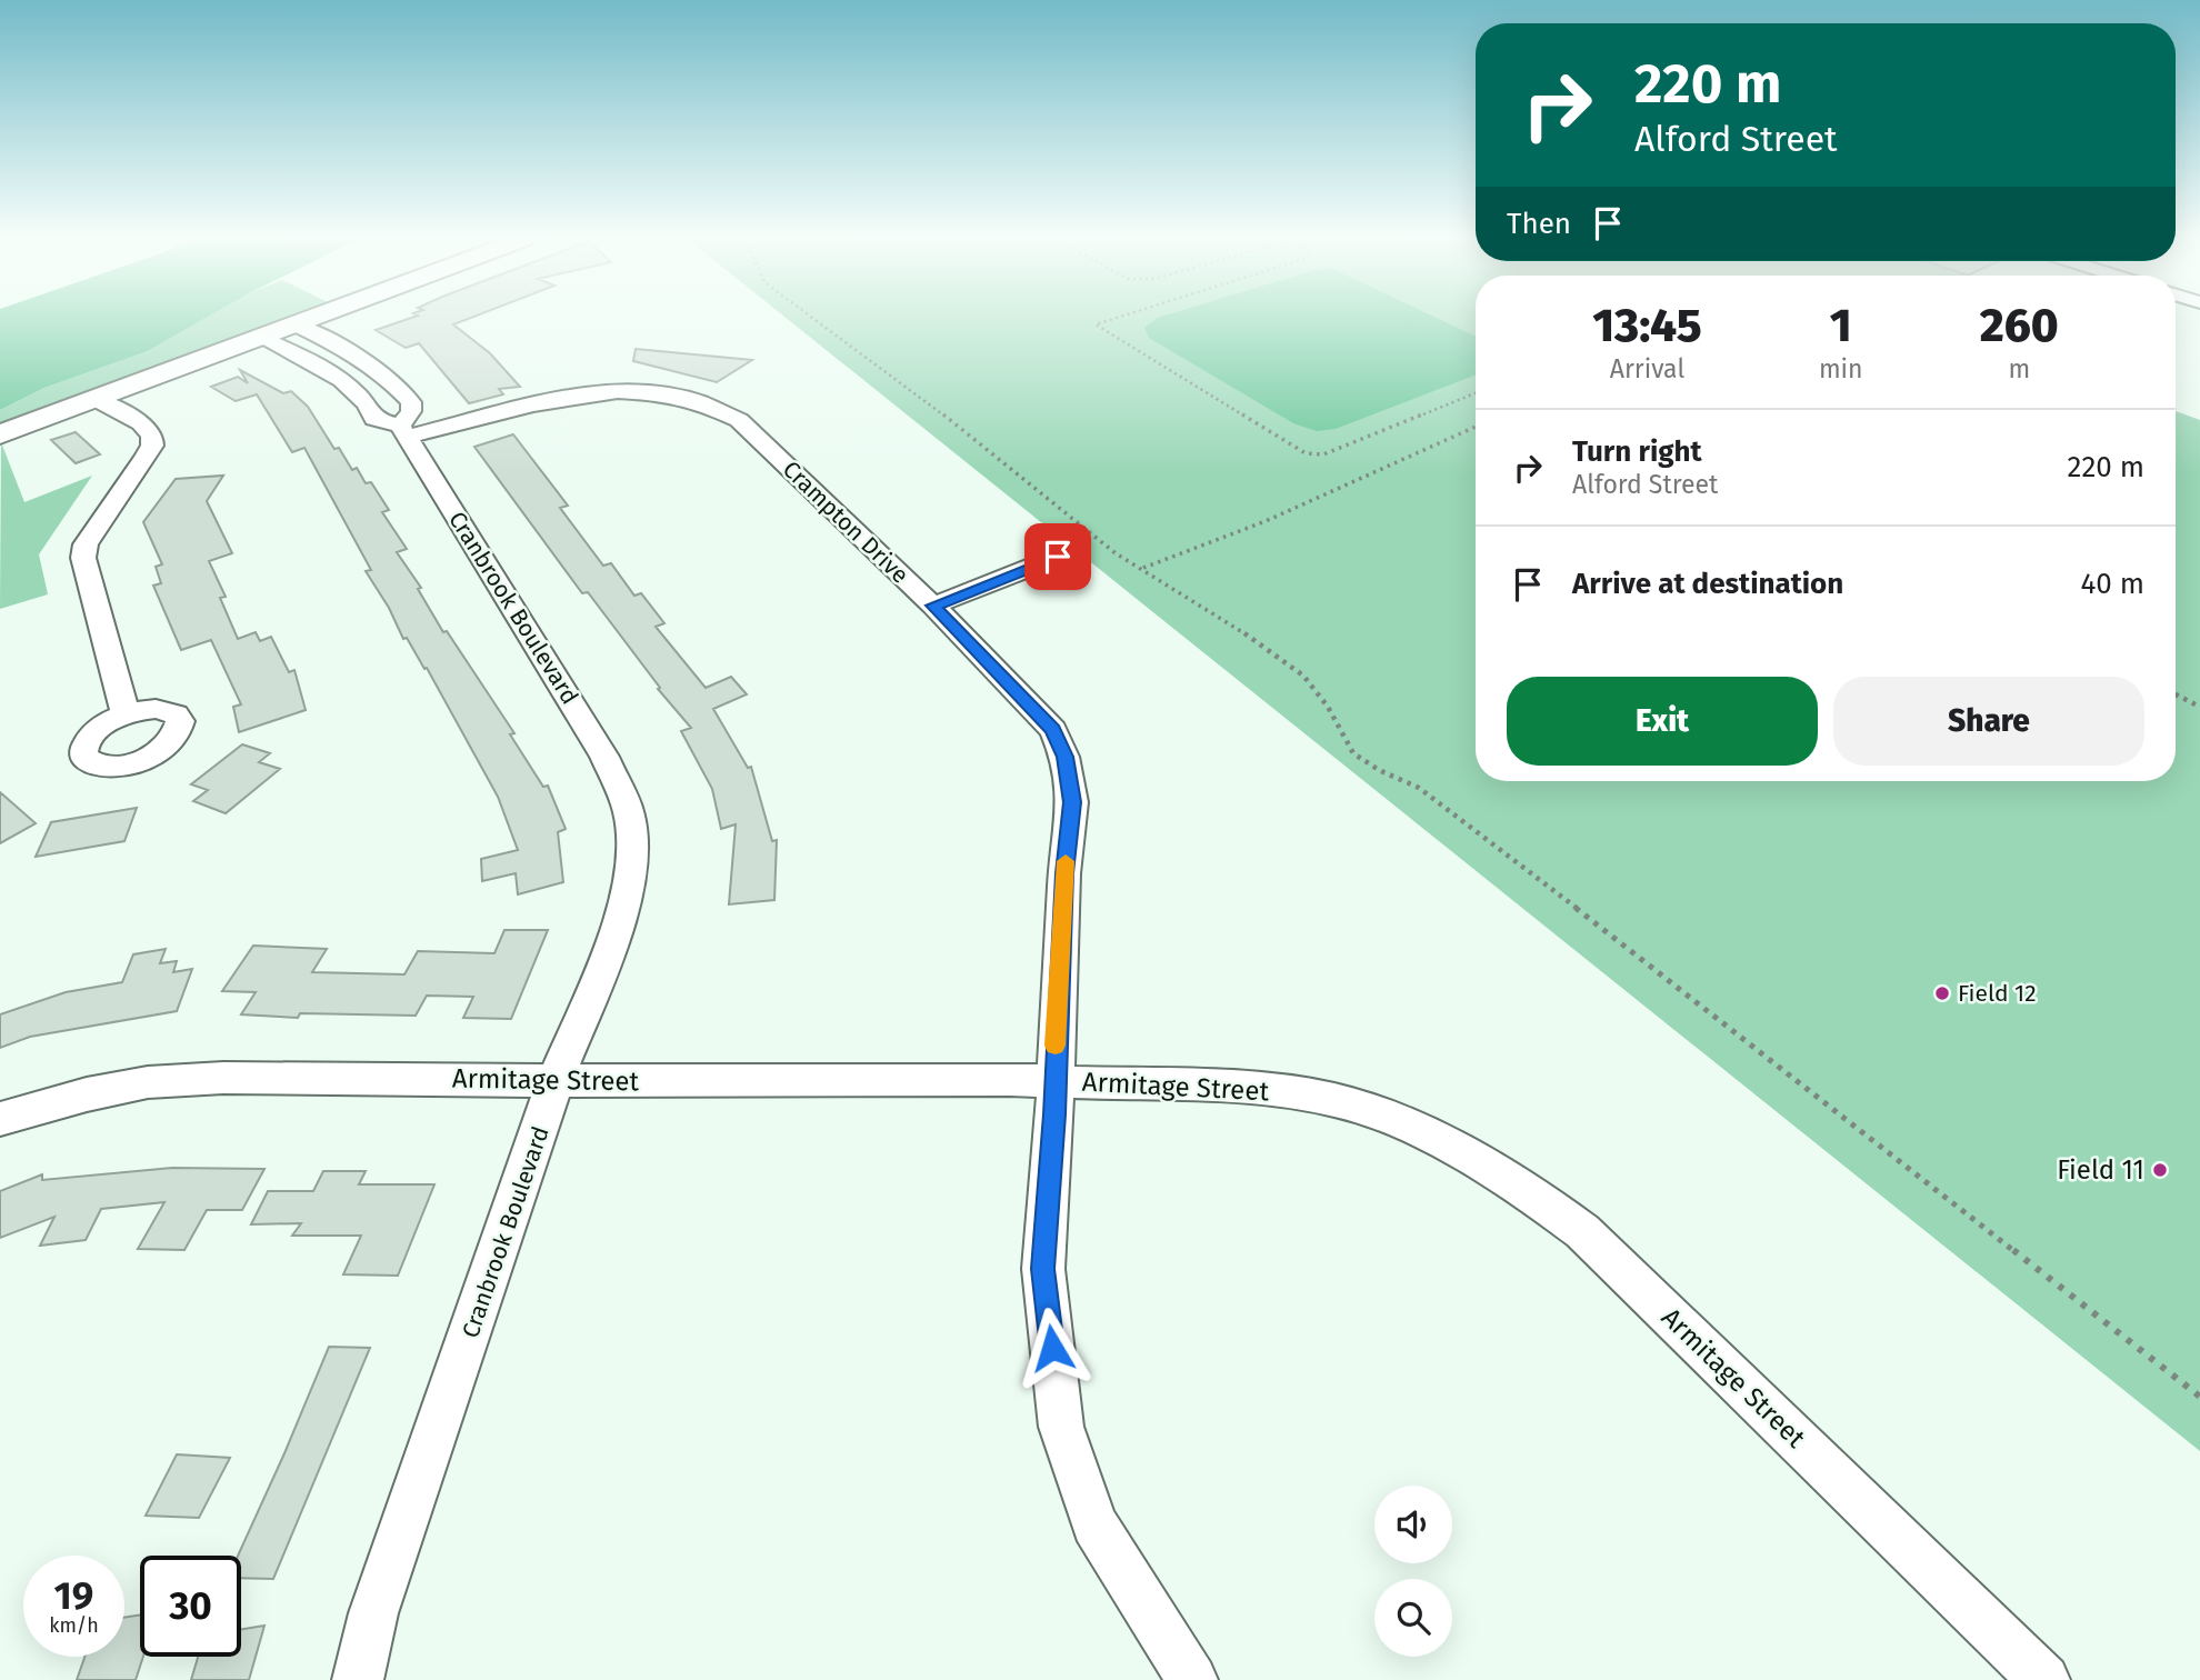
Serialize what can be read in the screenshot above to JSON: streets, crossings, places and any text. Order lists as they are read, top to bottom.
{
  "streets": {
    "street": ["Crampton Drive", "Cranbrook Boulevard", "Armitage Street"]
  },
  "crossings": [
    ["Crampton Drive", "Cranbrook Boulevard"],
    ["Crampton Drive", "Armitage Street"],
    ["Cranbrook Boulevard", "Armitage Street"]
  ],
  "places": ["Field 12", "Field 11"],
  "page": {
    "turn": ["220 m", "Alford Street"],
    "then": "Then",
    "eta": [
      "13:45",
      "Arrival",
      "1",
      "min",
      "260",
      "m"
    ],
    "list": [
      {
        "name": "Turn right",
        "note": "Alford Street",
        "value": "220 m"
      },
      {
        "name": "Arrive at destination",
        "value": "40 m"
      }
    ],
    "buttons": ["Exit", "Share"],
    "speed": "19 km/h",
    "limit": "30"
  }
}
